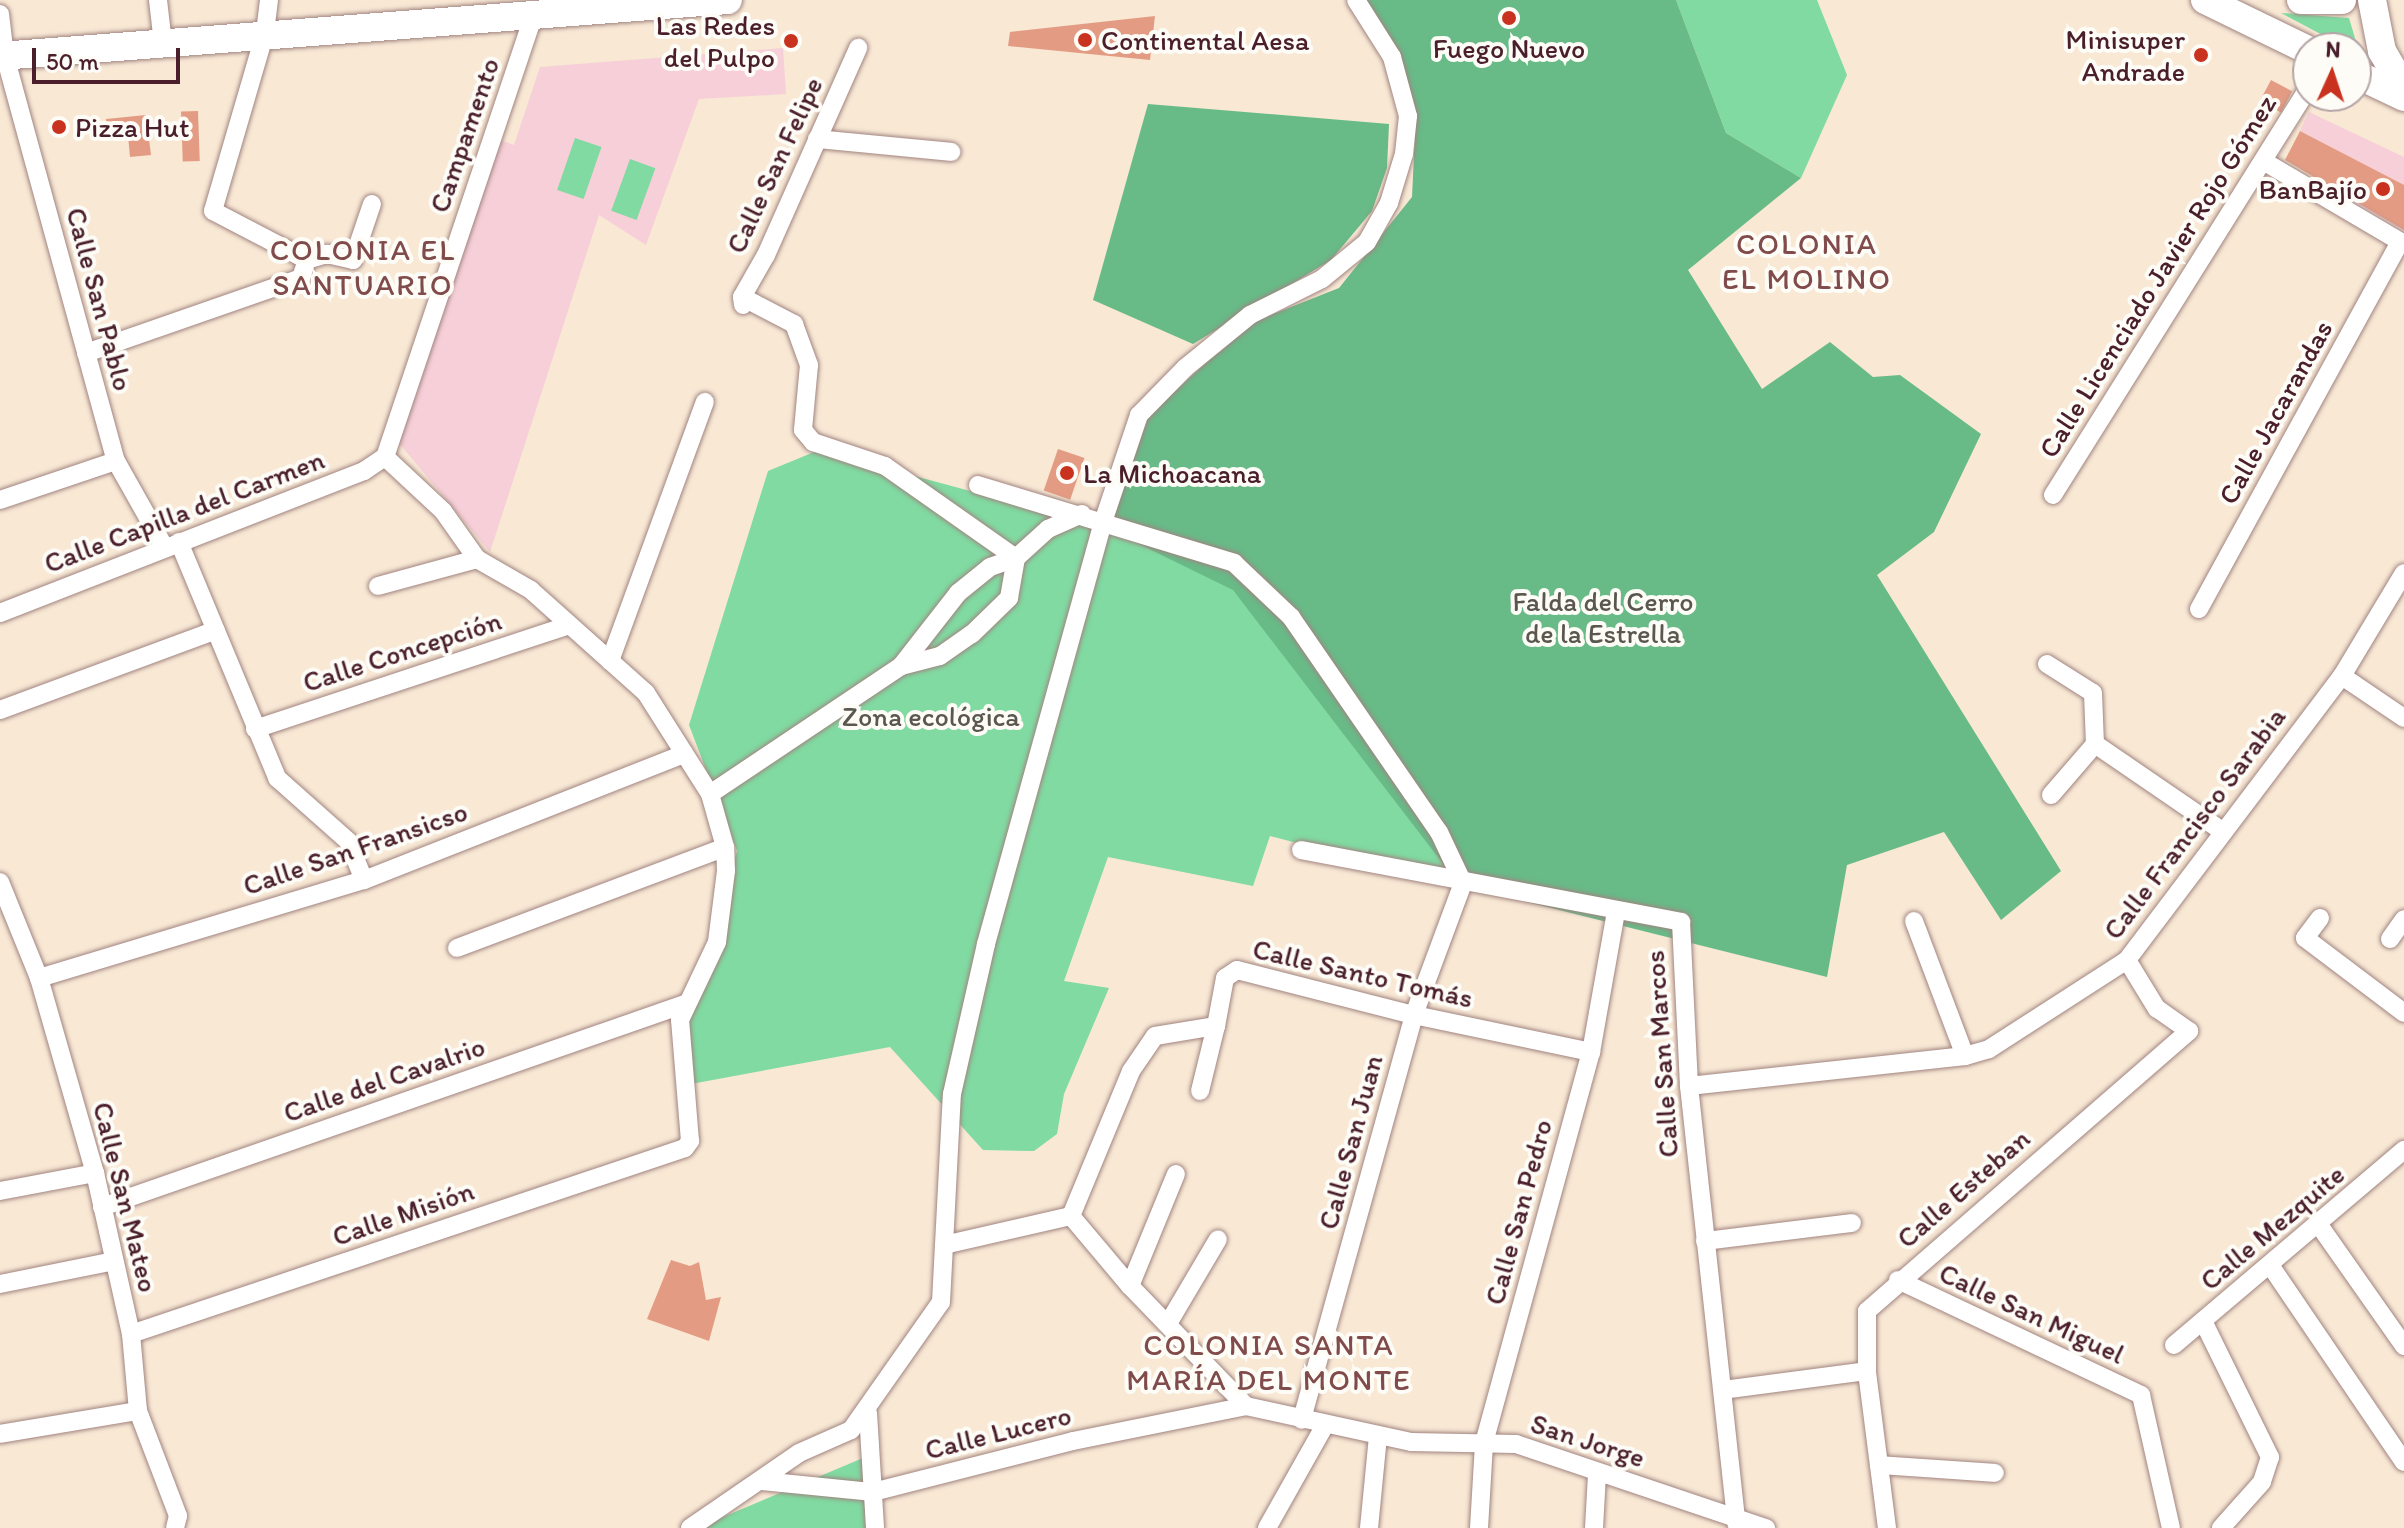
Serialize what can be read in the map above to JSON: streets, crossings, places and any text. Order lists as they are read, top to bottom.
{
  "streets": {
    "street": [
      "Campamento",
      "Calle San Felipe",
      "Calle Licenciado Javier Rojo Gómez",
      "Calle San Pablo",
      "Calle Jacarandas",
      "Calle Capilla del Carmen",
      "Calle Concepción",
      "Calle Francisco Sarabia",
      "Calle San Fransicso",
      "Calle Santo Tomás",
      "Calle San Marcos",
      "Calle del Cavalrio",
      "Calle San Juan",
      "Calle Esteban",
      "Calle San Mateo",
      "Calle San Pedro",
      "Calle Misión",
      "Calle Mezquite",
      "Calle San Miguel",
      "Calle Lucero",
      "San Jorge"
    ]
  },
  "crossings": [
    ["Campamento", "Calle Capilla del Carmen"],
    ["Calle San Pablo", "Calle Capilla del Carmen"],
    ["Calle San Pablo", "Calle Concepción"],
    ["Calle San Pablo", "Calle San Fransicso"],
    ["Calle Francisco Sarabia", "Calle San Marcos"],
    ["Calle Francisco Sarabia", "Calle Esteban"],
    ["Calle San Fransicso", "Calle San Mateo"],
    ["Calle Santo Tomás", "Calle San Juan"],
    ["Calle Santo Tomás", "Calle San Pedro"],
    ["Calle San Marcos", "Calle San Juan"],
    ["Calle San Marcos", "Calle San Pedro"],
    ["Calle San Marcos", "San Jorge"],
    ["Calle del Cavalrio", "Calle San Mateo"],
    ["Calle del Cavalrio", "Calle Misión"],
    ["Calle San Juan", "San Jorge"],
    ["Calle Esteban", "Calle San Miguel"],
    ["Calle San Mateo", "Calle Misión"],
    ["Calle San Pedro", "San Jorge"],
    ["Calle Lucero", "San Jorge"]
  ],
  "districts": ["COLONIA EL MOLINO", "COLONIA EL SANTUARIO", "COLONIA SANTA MARÍA DEL MONTE"],
  "parks": ["Falda del Cerro de la Estrella", "Zona ecológica"],
  "places": [
    "Fuego Nuevo",
    "Continental Aesa",
    "Las Redes del Pulpo",
    "Minisuper Andrade",
    "Pizza Hut",
    "BanBajío",
    "La Michoacana"
  ],
  "scale_bar": "50 m",
  "north": "top"
}
